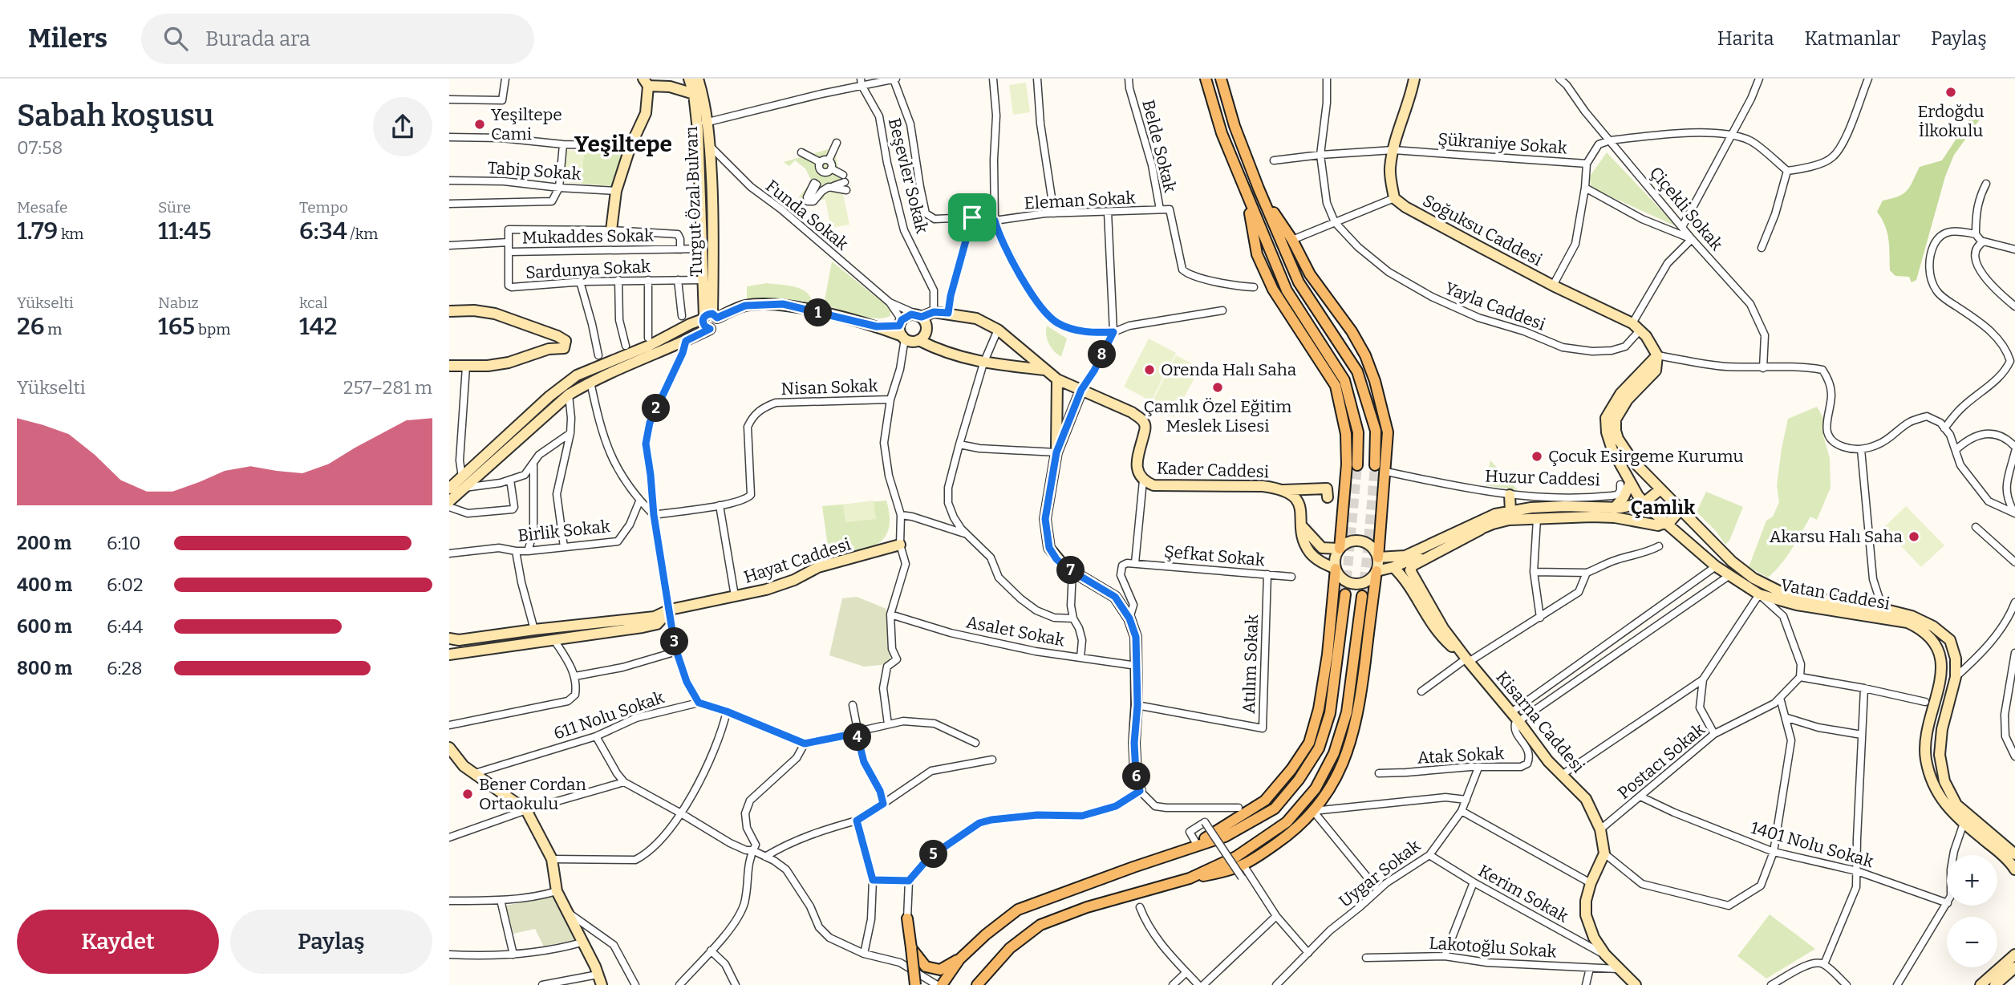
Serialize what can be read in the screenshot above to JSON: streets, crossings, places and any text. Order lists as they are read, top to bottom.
{
  "streets": {
    "street": [
      "Şükraniye Sokak",
      "Belde Sokak",
      "Tabip Sokak",
      "Beşevler Sokak",
      "Eleman Sokak",
      "Turgut Özal Bulvarı",
      "Çiçekli Sokak",
      "Funda Sokak",
      "Soğuksu Caddesi",
      "Mukaddes Sokak",
      "Sardunya Sokak",
      "Yayla Caddesi",
      "Nisan Sokak",
      "Kader Caddesi",
      "Huzur Caddesi",
      "Birlik Sokak",
      "Şefkat Sokak",
      "Hayat Caddesi",
      "Vatan Caddesi",
      "Asalet Sokak",
      "Atılım Sokak",
      "611 Nolu Sokak",
      "Kisarna Caddesi",
      "Atak Sokak",
      "Postacı Sokak",
      "1401 Nolu Sokak",
      "Uygar Sokak",
      "Kerim Sokak",
      "Lakotoğlu Sokak"
    ]
  },
  "crossings": [
    ["Şükraniye Sokak", "Soğuksu Caddesi"],
    ["Şükraniye Sokak", "Yayla Caddesi"],
    ["Belde Sokak", "Eleman Sokak"],
    ["Beşevler Sokak", "Kader Caddesi"],
    ["Turgut Özal Bulvarı", "Funda Sokak"],
    ["Turgut Özal Bulvarı", "Mukaddes Sokak"],
    ["Turgut Özal Bulvarı", "Sardunya Sokak"],
    ["Turgut Özal Bulvarı", "Kader Caddesi"],
    ["Çiçekli Sokak", "Yayla Caddesi"],
    ["Funda Sokak", "Kader Caddesi"],
    ["Soğuksu Caddesi", "Yayla Caddesi"],
    ["Mukaddes Sokak", "Sardunya Sokak"],
    ["Kader Caddesi", "Huzur Caddesi"],
    ["Huzur Caddesi", "Vatan Caddesi"],
    ["Şefkat Sokak", "Atılım Sokak"],
    ["Kisarna Caddesi", "Atak Sokak"],
    ["Kisarna Caddesi", "Postacı Sokak"],
    ["Atak Sokak", "Uygar Sokak"],
    ["Postacı Sokak", "1401 Nolu Sokak"],
    ["Uygar Sokak", "Kerim Sokak"]
  ],
  "districts": ["Yeşiltepe", "Çamlık"],
  "places": [
    "Erdoğdu İlkokulu",
    "Yeşiltepe Cami",
    "Orenda Halı Saha",
    "Çamlık Özel Eğitim Meslek Lisesi",
    "Çocuk Esirgeme Kurumu",
    "Akarsu Halı Saha",
    "Bener Cordan Ortaokulu"
  ],
  "page": {
    "header": "Milers",
    "search": "Burada ara",
    "nav": ["Harita", "Katmanlar", "Paylaş"],
    "heading": ["Sabah koşusu", "07:58"],
    "stats": [
      ["Mesafe", "1.79 km"],
      ["Süre", "11:45"],
      ["Tempo", "6:34 /km"],
      ["Yükselti", "26 m"],
      ["Nabız", "165 bpm"],
      ["kcal", "142"]
    ],
    "pins": [
      "1",
      "8",
      "2",
      "7",
      "3",
      "4",
      "6",
      "5"
    ],
    "chart": ["Yükselti", "257–281 m"],
    "list": [
      {
        "name": "200 m",
        "note": "6:10"
      },
      {
        "name": "400 m",
        "note": "6:02"
      },
      {
        "name": "600 m",
        "note": "6:44"
      },
      {
        "name": "800 m",
        "note": "6:28"
      }
    ],
    "map_buttons": ["+", "−"],
    "buttons": ["Kaydet", "Paylaş"]
  }
}
